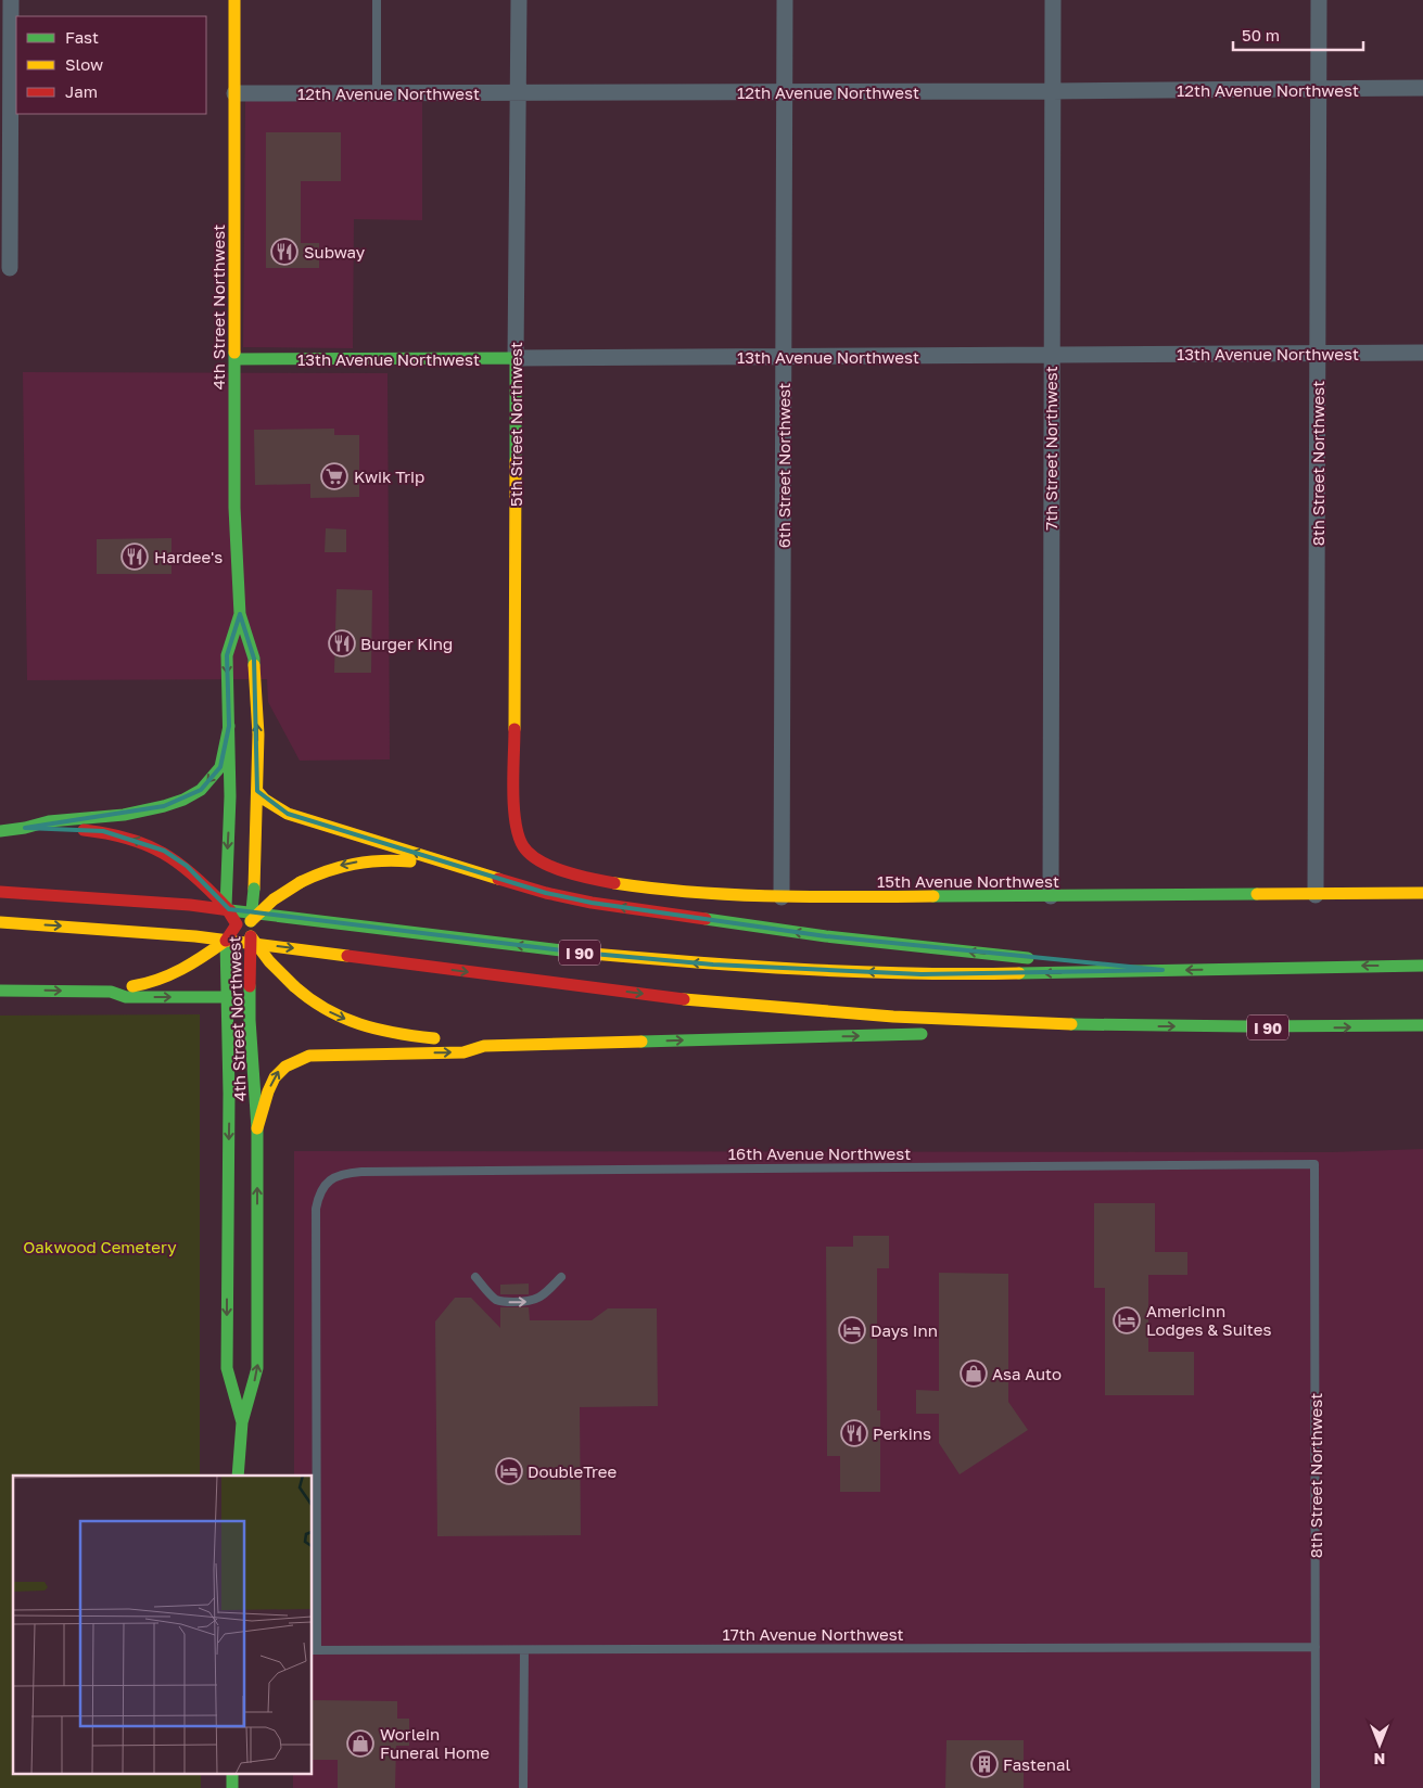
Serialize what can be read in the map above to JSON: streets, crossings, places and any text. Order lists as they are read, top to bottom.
{
  "streets": {
    "main road": [
      "4th Street Northwest",
      "13th Avenue Northwest",
      "5th Street Northwest",
      "15th Avenue Northwest",
      "I 90"
    ],
    "street": [
      "12th Avenue Northwest",
      "7th Street Northwest",
      "8th Street Northwest",
      "6th Street Northwest"
    ],
    "lane": ["16th Avenue Northwest", "17th Avenue Northwest"]
  },
  "crossings": [
    ["12th Avenue Northwest", "4th Street Northwest"],
    ["12th Avenue Northwest", "5th Street Northwest"],
    ["12th Avenue Northwest", "7th Street Northwest"],
    ["12th Avenue Northwest", "8th Street Northwest"],
    ["12th Avenue Northwest", "6th Street Northwest"],
    ["4th Street Northwest", "13th Avenue Northwest"],
    ["13th Avenue Northwest", "5th Street Northwest"],
    ["13th Avenue Northwest", "7th Street Northwest"],
    ["13th Avenue Northwest", "8th Street Northwest"],
    ["13th Avenue Northwest", "6th Street Northwest"],
    ["5th Street Northwest", "15th Avenue Northwest"],
    ["7th Street Northwest", "15th Avenue Northwest"],
    ["8th Street Northwest", "15th Avenue Northwest"],
    ["8th Street Northwest", "16th Avenue Northwest"],
    ["8th Street Northwest", "17th Avenue Northwest"],
    ["6th Street Northwest", "15th Avenue Northwest"],
    ["16th Avenue Northwest", "17th Avenue Northwest"]
  ],
  "parks": ["Oakwood Cemetery"],
  "places": {
    "restaurant": [
      "Subway",
      "Hardee's",
      "Burger King",
      "Perkins"
    ],
    "supermarket": ["Kwik Trip"],
    "hotel": ["AmericInn Lodges & Suites", "Days Inn", "DoubleTree"],
    "shop": ["Asa Auto", "Worlein Funeral Home"],
    "building": ["Fastenal"]
  },
  "legend": ["Fast", "Slow", "Jam"],
  "scale_bar": "50 m",
  "north": "bottom"
}
